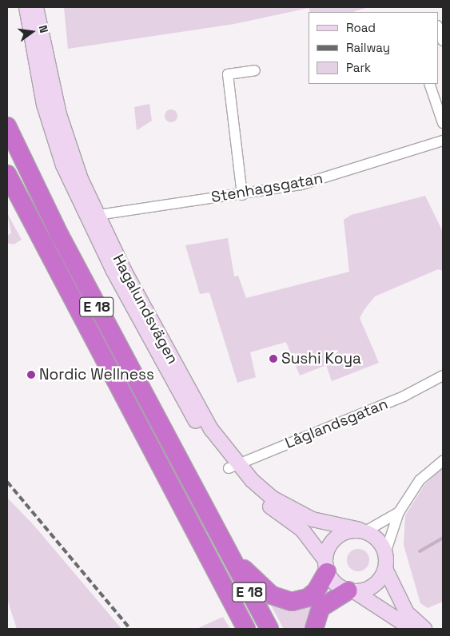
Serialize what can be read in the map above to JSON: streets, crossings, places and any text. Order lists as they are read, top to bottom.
{
  "streets": {
    "highway": ["E 18"],
    "street": ["Stenhagsgatan", "Hagalundsvägen", "Låglandsgatan"]
  },
  "crossings": [
    ["Stenhagsgatan", "Hagalundsvägen"],
    ["Hagalundsvägen", "Låglandsgatan"]
  ],
  "places": ["Sushi Koya", "Nordic Wellness"],
  "legend": ["Road", "Railway", "Park"],
  "north": "right"
}
